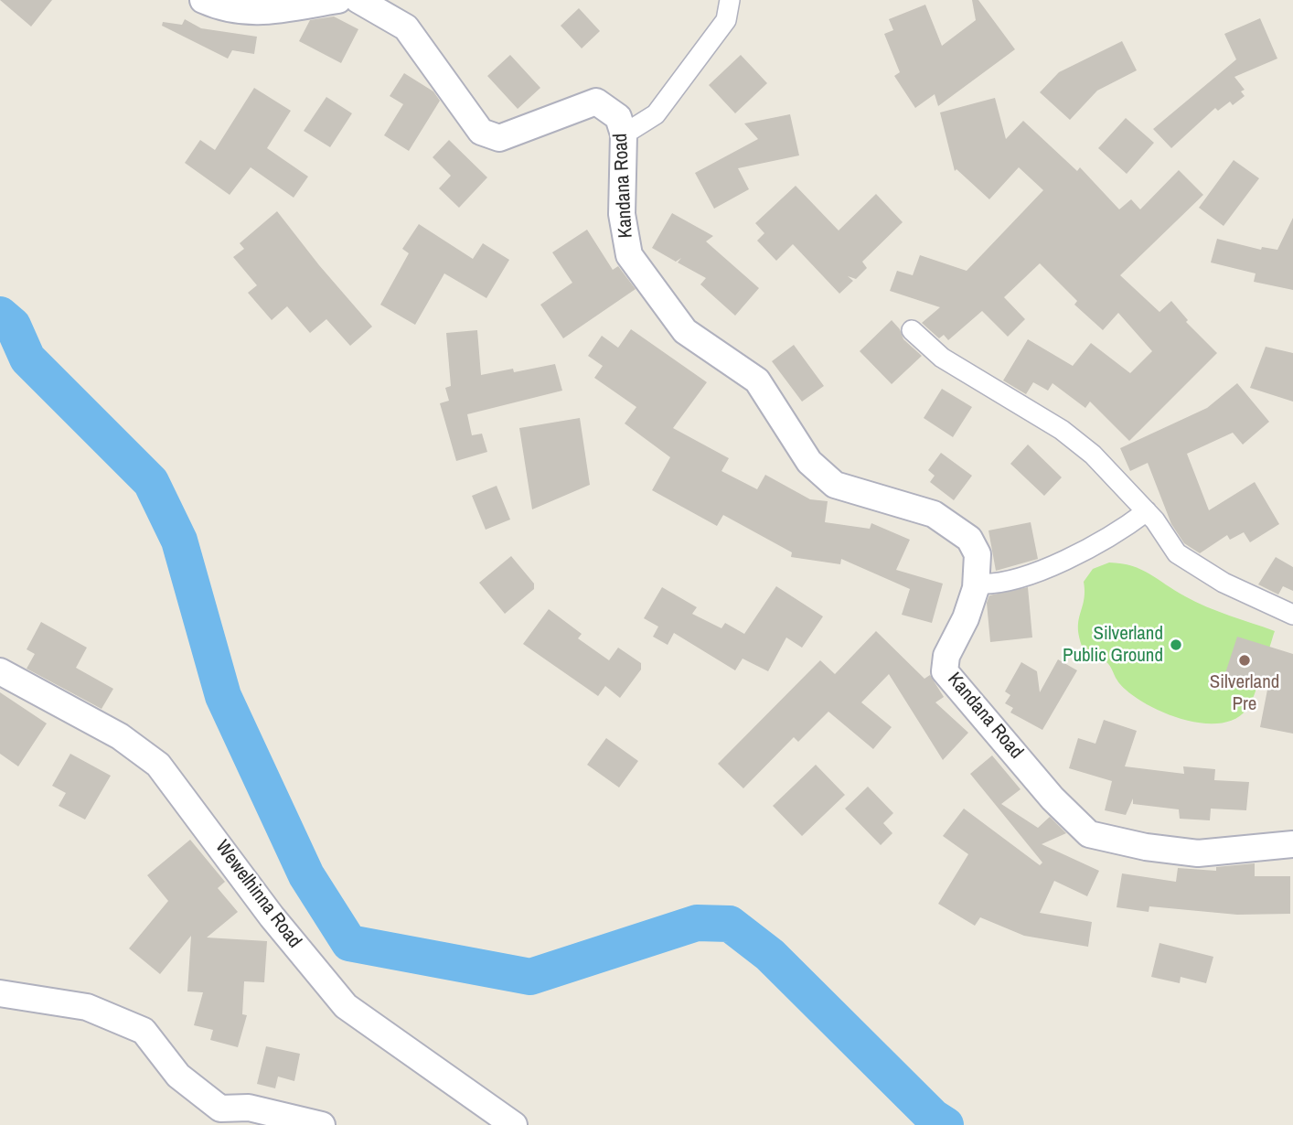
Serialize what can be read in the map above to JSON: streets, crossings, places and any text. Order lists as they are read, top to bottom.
{
  "streets": {
    "street": ["Kandana Road", "Wewelhinna Road"]
  },
  "places": ["Silverland Public Ground", "Silverland Pre"]
}
